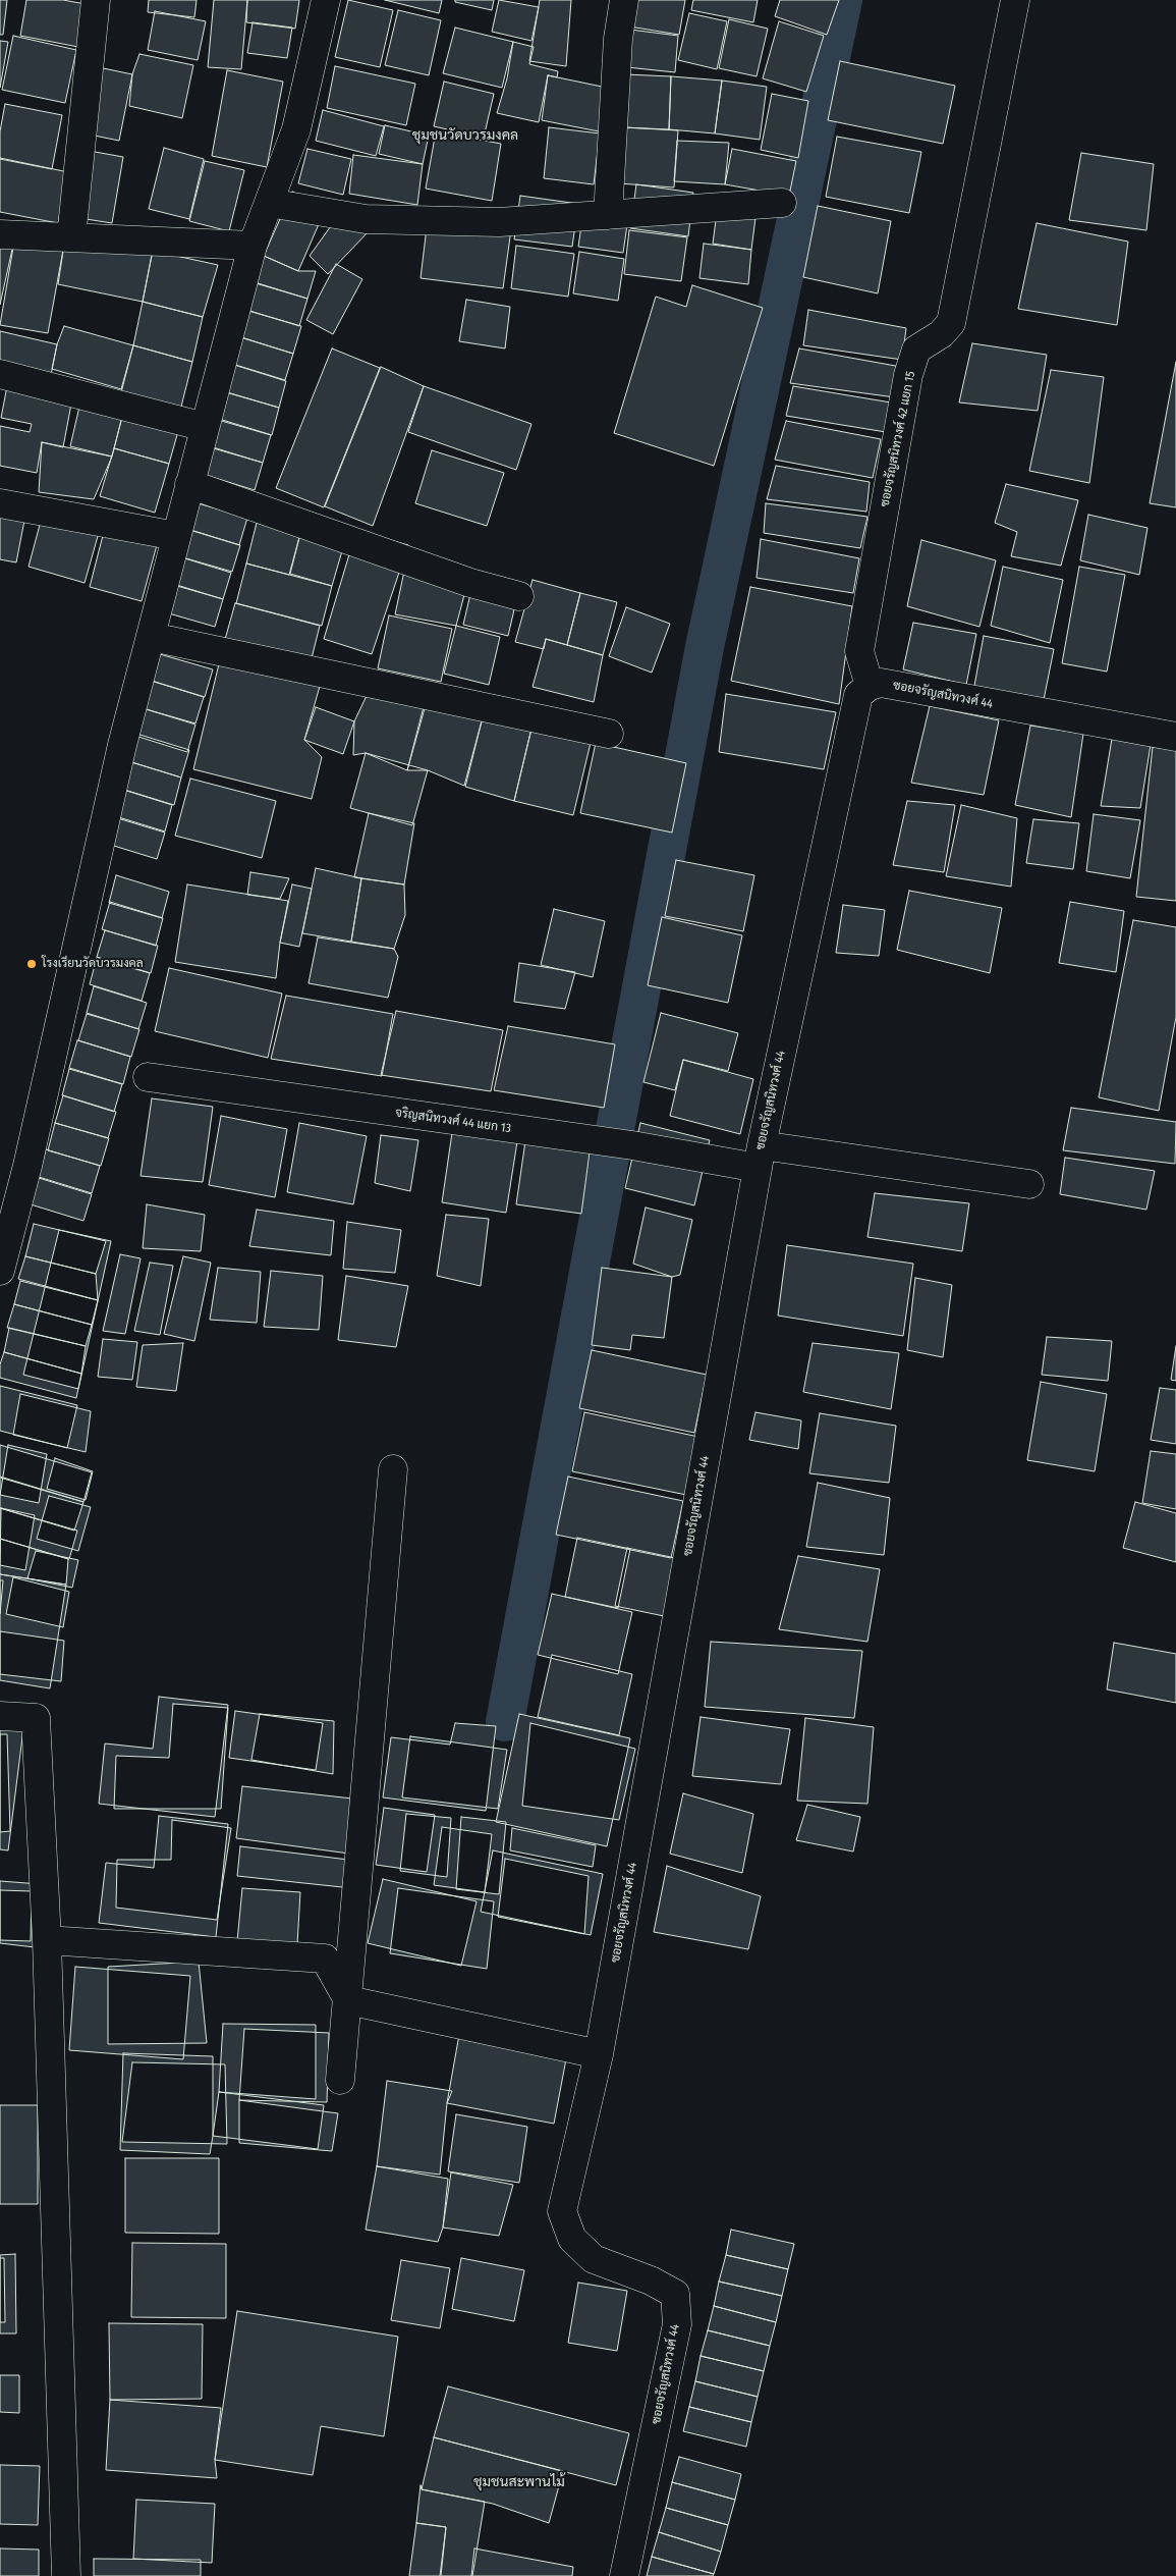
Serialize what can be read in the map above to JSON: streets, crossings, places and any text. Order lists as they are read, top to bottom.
{
  "streets": {
    "street": ["ซอยจรัญสนิทวงศ์ 42 แยก 15", "ซอยจรัญสนิทวงศ์ 44", "จริญสนิทวงศ์ 44 แยก 13"]
  },
  "crossings": [
    ["ซอยจรัญสนิทวงศ์ 42 แยก 15", "ซอยจรัญสนิทวงศ์ 44"],
    ["ซอยจรัญสนิทวงศ์ 44", "จริญสนิทวงศ์ 44 แยก 13"]
  ],
  "districts": ["ชุมชนวัดบวรมงคล", "ชุมชนสะพานไม้"],
  "places": ["โรงเรียนวัดบวรมงคล"]
}
